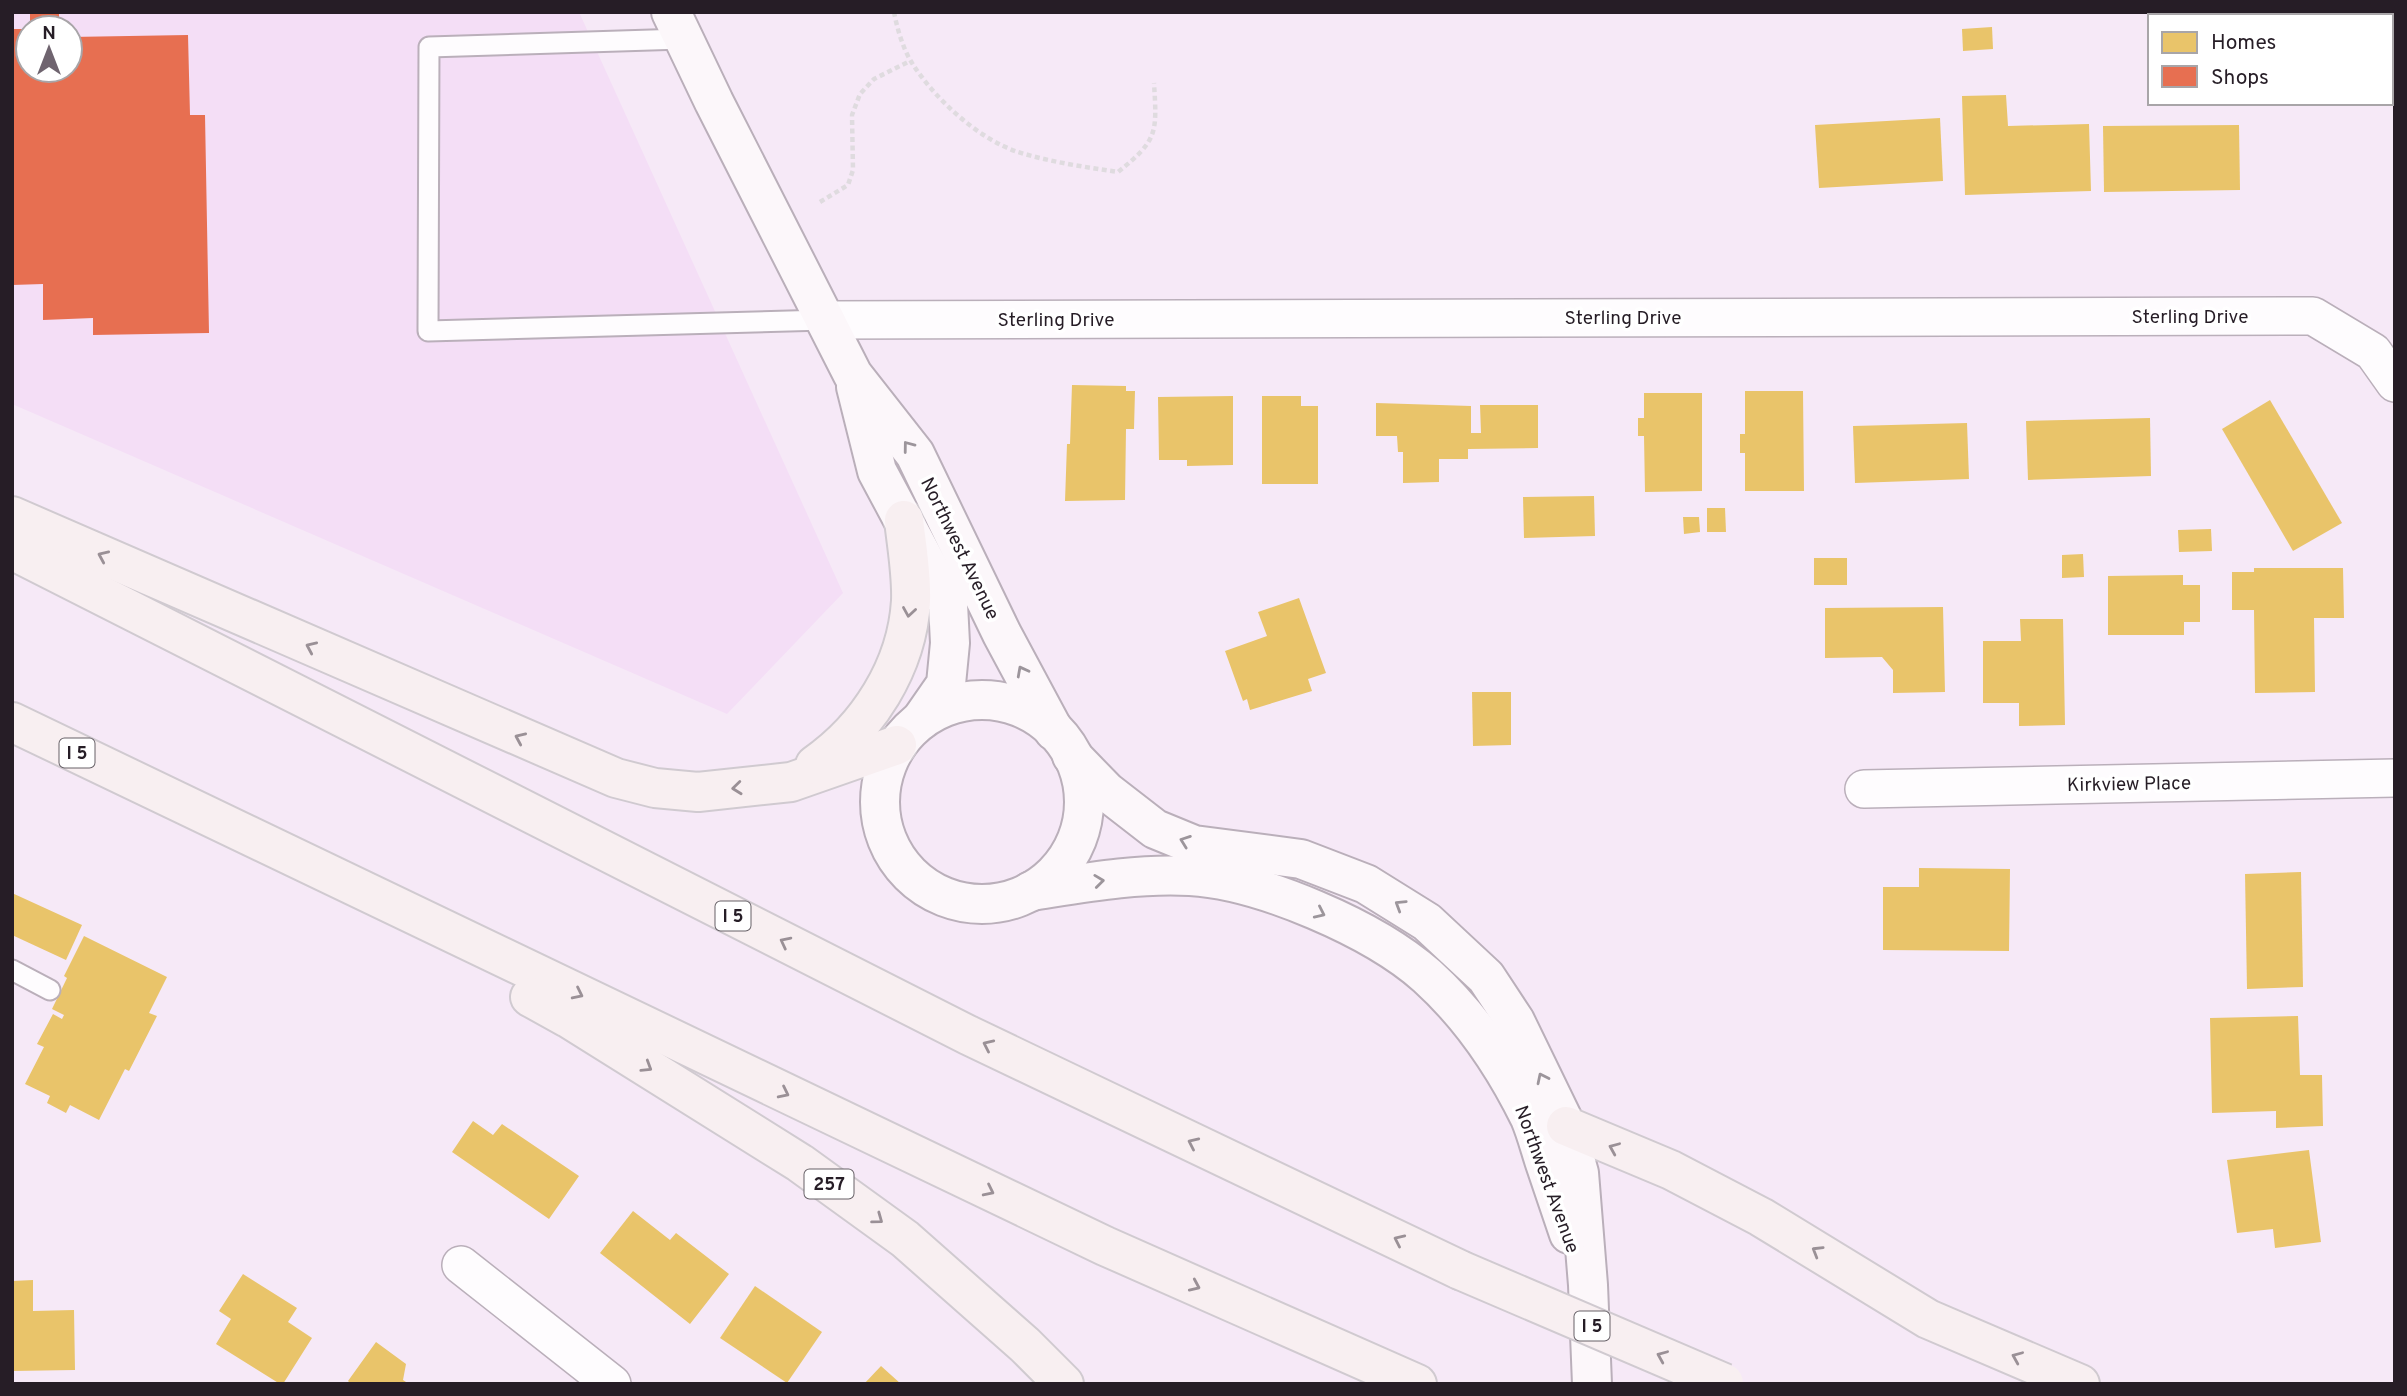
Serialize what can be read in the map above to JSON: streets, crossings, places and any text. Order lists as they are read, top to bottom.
{
  "streets": {
    "highway": ["I 5", "257"],
    "main road": ["Northwest Avenue"],
    "street": ["Sterling Drive", "Kirkview Place"]
  },
  "crossings": [
    ["Sterling Drive", "Northwest Avenue"],
    ["I 5", "257"]
  ],
  "legend": ["Homes", "Shops"],
  "north": "top"
}
